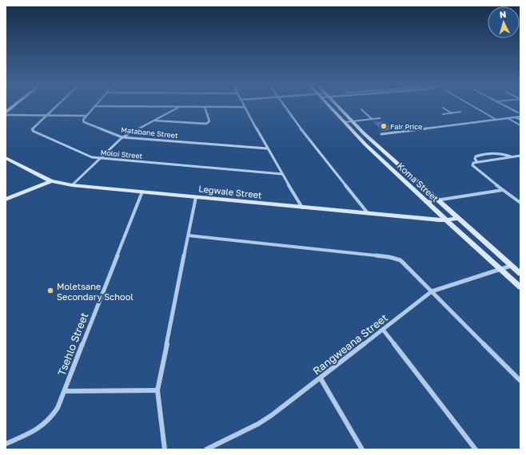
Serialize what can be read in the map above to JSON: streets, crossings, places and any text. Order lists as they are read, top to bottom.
{
  "streets": {
    "main road": ["Koma Street", "Legwale Street"],
    "street": [
      "Matabane Street",
      "Moloi Street",
      "Tsehlo Street",
      "Rangweana Street"
    ]
  },
  "crossings": [
    ["Koma Street", "Legwale Street"],
    ["Koma Street", "Rangweana Street"],
    ["Legwale Street", "Tsehlo Street"]
  ],
  "places": ["Fair Price", "Moletsane Secondary School"],
  "north": "top"
}
